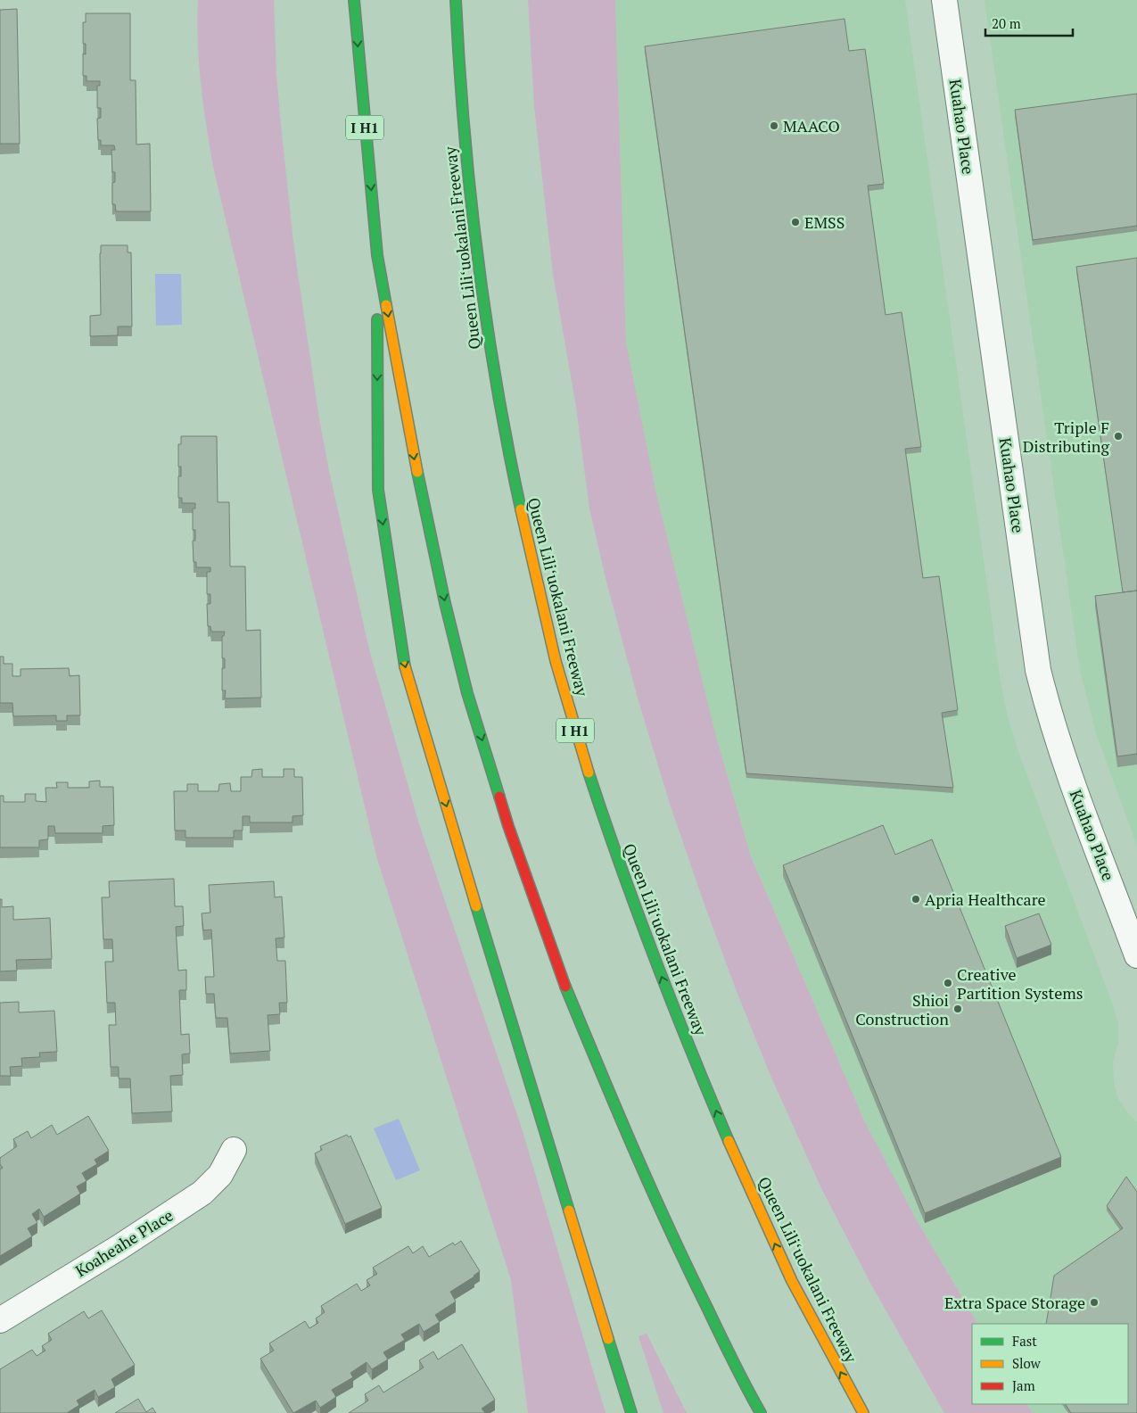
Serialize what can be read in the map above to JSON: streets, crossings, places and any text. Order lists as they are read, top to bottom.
{
  "streets": {
    "highway": ["I H1", "Queen Liliʻuokalani Freeway"],
    "street": ["Kuahao Place", "Koaheahe Place"]
  },
  "one_way": ["Queen Liliʻuokalani Freeway"],
  "places": [
    "MAACO",
    "EMSS",
    "Triple F Distributing",
    "Apria Healthcare",
    "Creative Partition Systems",
    "Shioi Construction",
    "Extra Space Storage"
  ],
  "legend": ["Fast", "Slow", "Jam"],
  "scale_bar": "20 m"
}
